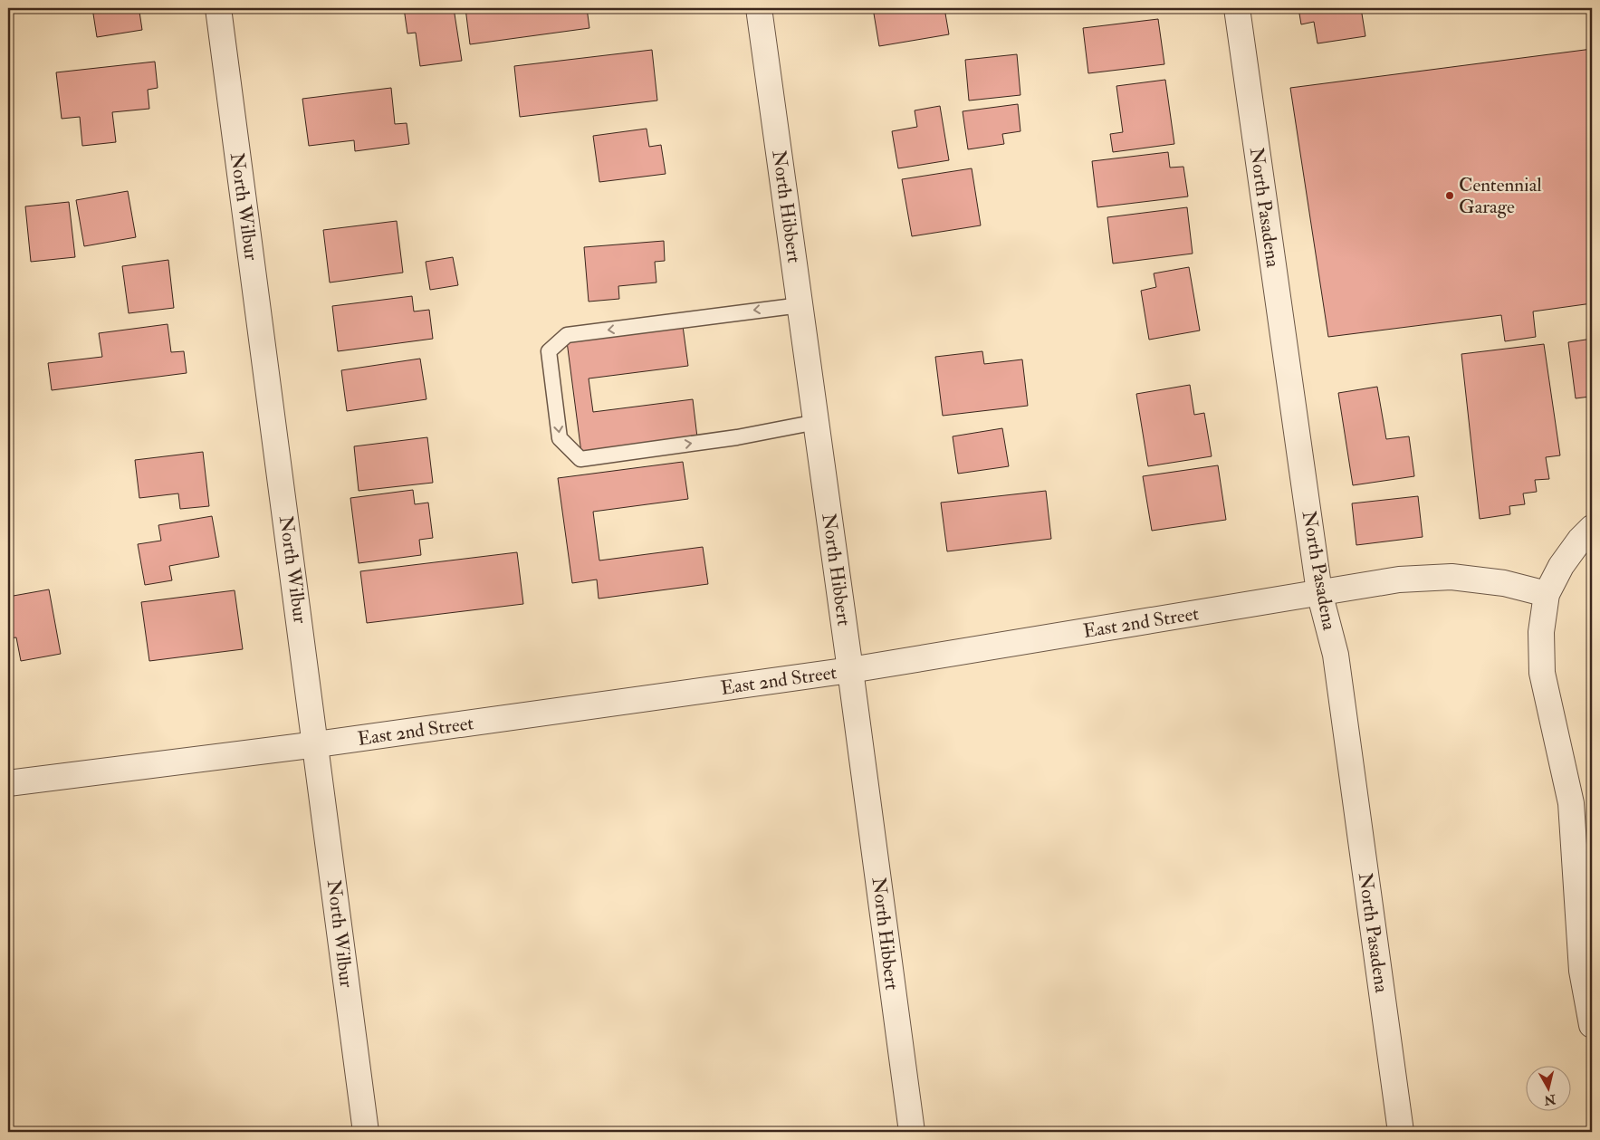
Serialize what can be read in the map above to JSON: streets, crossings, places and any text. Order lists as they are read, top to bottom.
{
  "streets": {
    "street": [
      "North Wilbur",
      "North Hibbert",
      "North Pasadena",
      "East 2nd Street"
    ]
  },
  "crossings": [
    ["North Wilbur", "East 2nd Street"],
    ["North Hibbert", "East 2nd Street"],
    ["North Pasadena", "East 2nd Street"]
  ],
  "places": ["Centennial Garage"],
  "north": "bottom"
}
